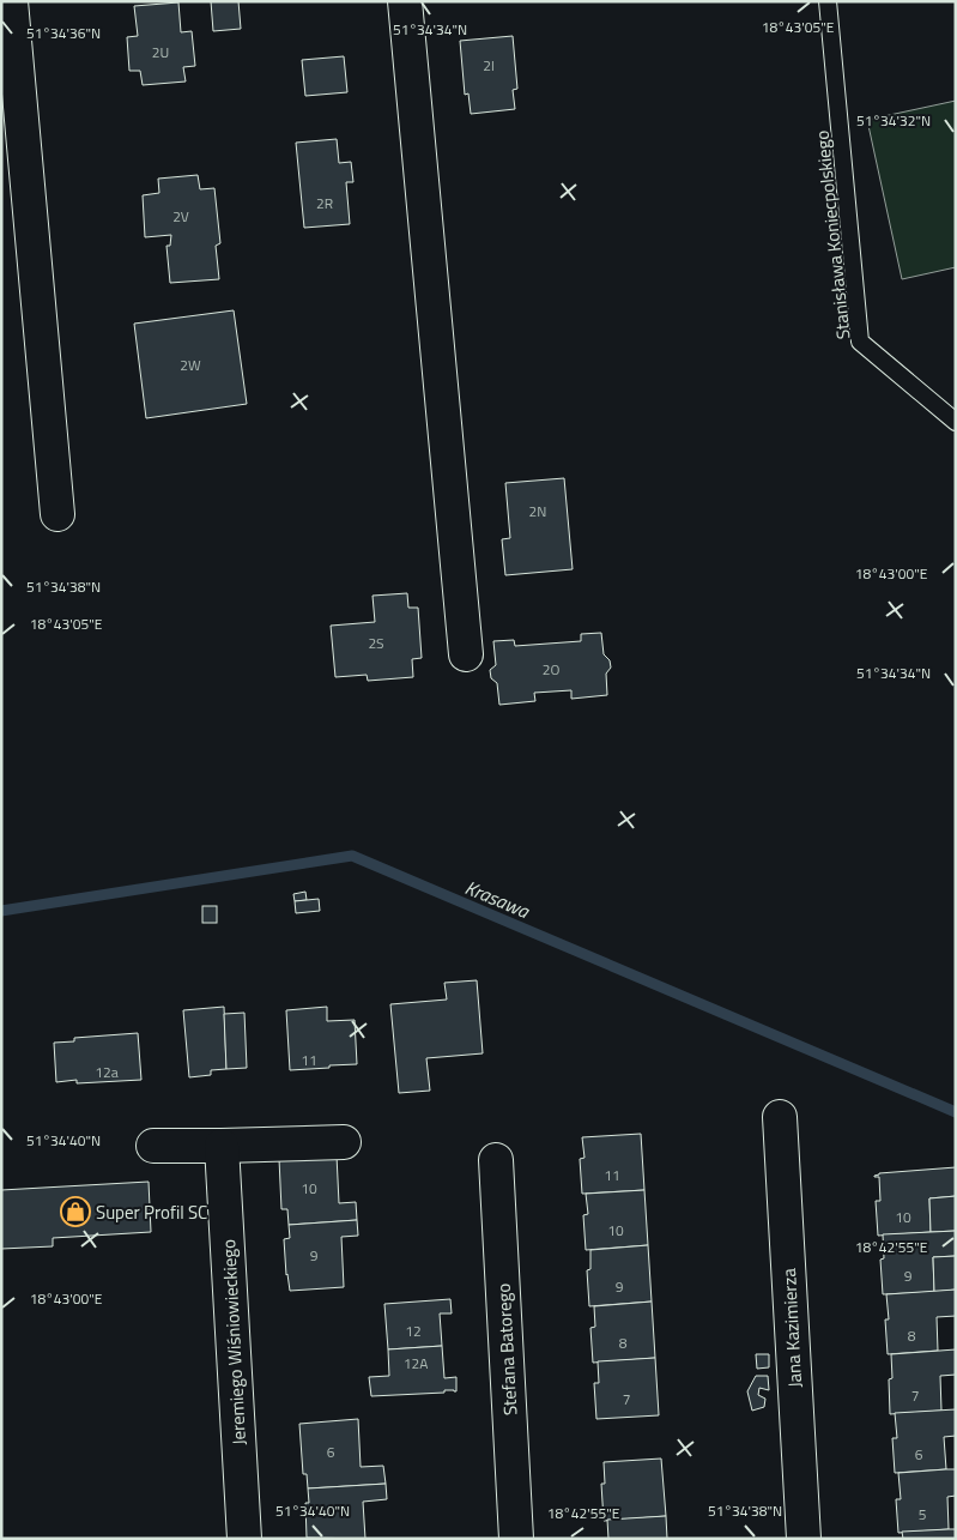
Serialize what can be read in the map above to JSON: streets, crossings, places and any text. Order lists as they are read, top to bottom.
{
  "streets": {
    "street": ["Jana Kazimierza", "Jeremiego Wiśniowieckiego", "Stefana Batorego"],
    "lane": ["Stanisława Koniecpolskiego"]
  },
  "water": ["Krasawa"],
  "places": {
    "shop": ["Super Profil SC"]
  },
  "house_numbers": [
    "2U",
    "2l",
    "2R",
    "2V",
    "2W",
    "2N",
    "2S",
    "2O",
    "11",
    "12a",
    "11",
    "10",
    "10",
    "10",
    "9",
    "9",
    "9",
    "12",
    "8",
    "8",
    "12A",
    "7",
    "7",
    "6",
    "6",
    "5"
  ],
  "coordinates": [
    "18°43'05\"E",
    "51°34'34\"N",
    "51°34'36\"N",
    "51°34'32\"N",
    "18°43'00\"E",
    "51°34'38\"N",
    "51°34'40\"N",
    "18°42'55\"E"
  ]
}
